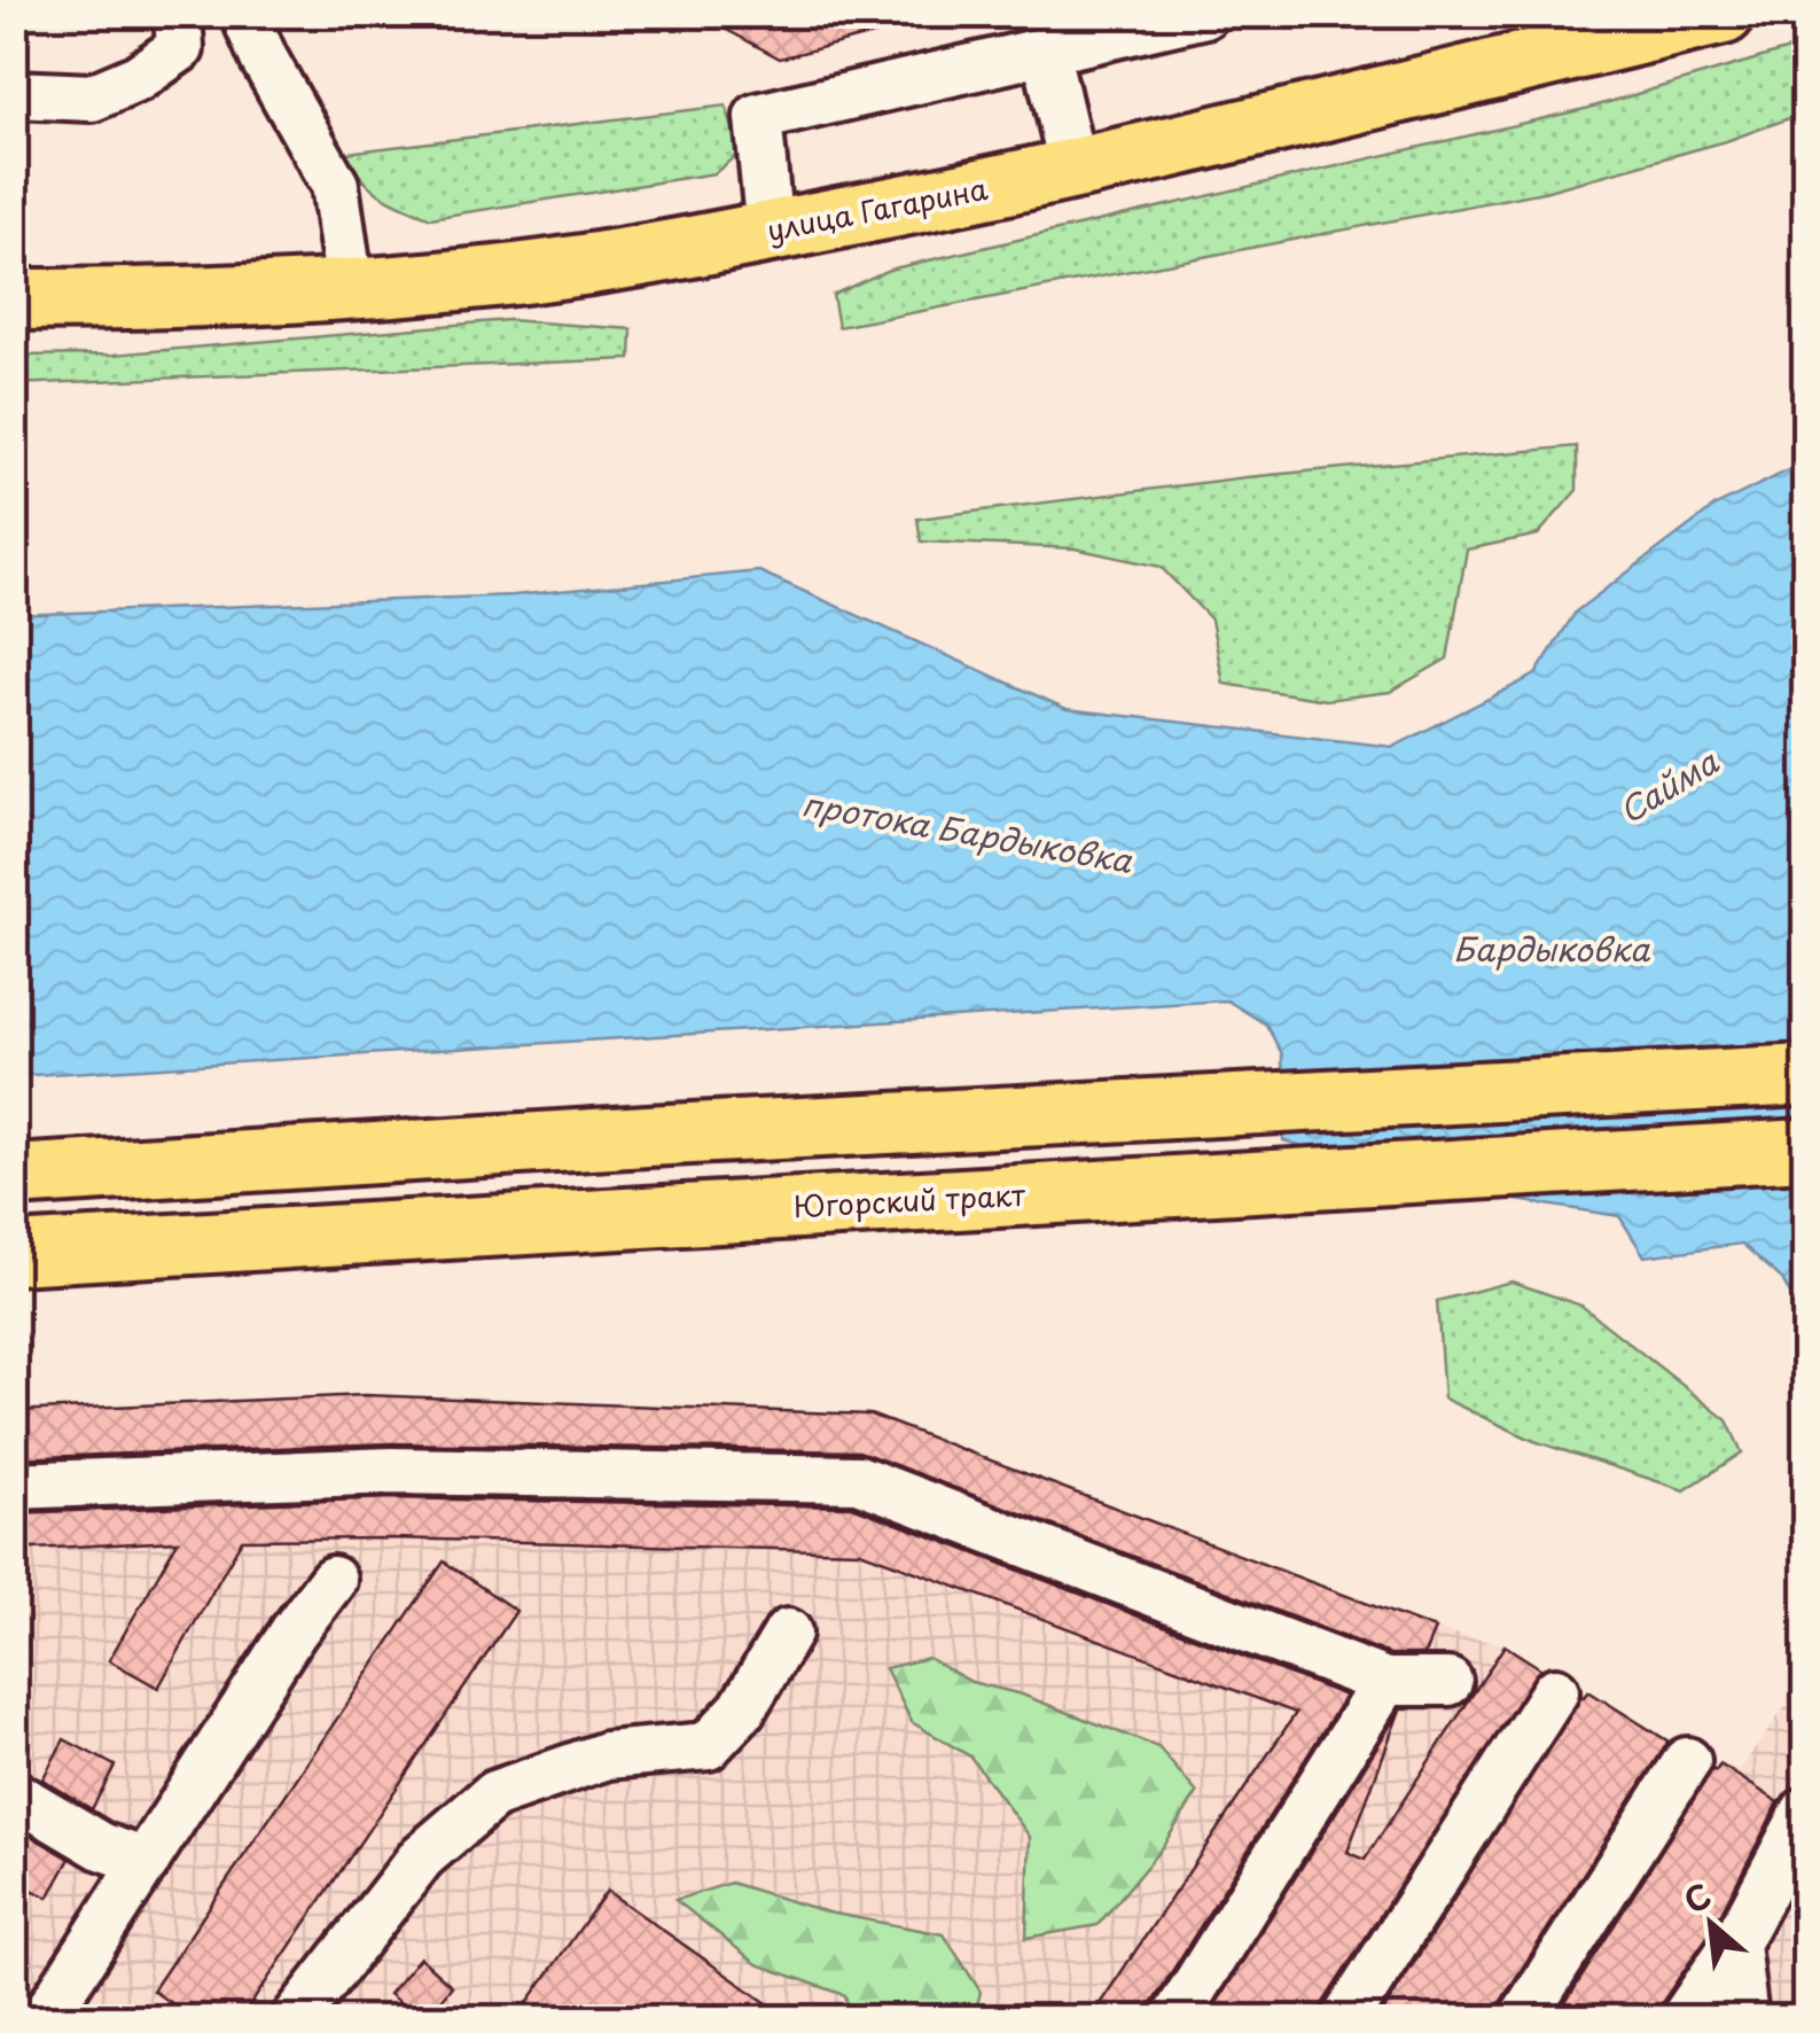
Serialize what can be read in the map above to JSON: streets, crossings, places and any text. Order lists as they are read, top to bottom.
{
  "streets": {
    "main road": ["улица Гагарина", "Югорский тракт"]
  },
  "water": ["Сайма", "протока Бардыковка", "Бардыковка"],
  "north": "top left"
}
